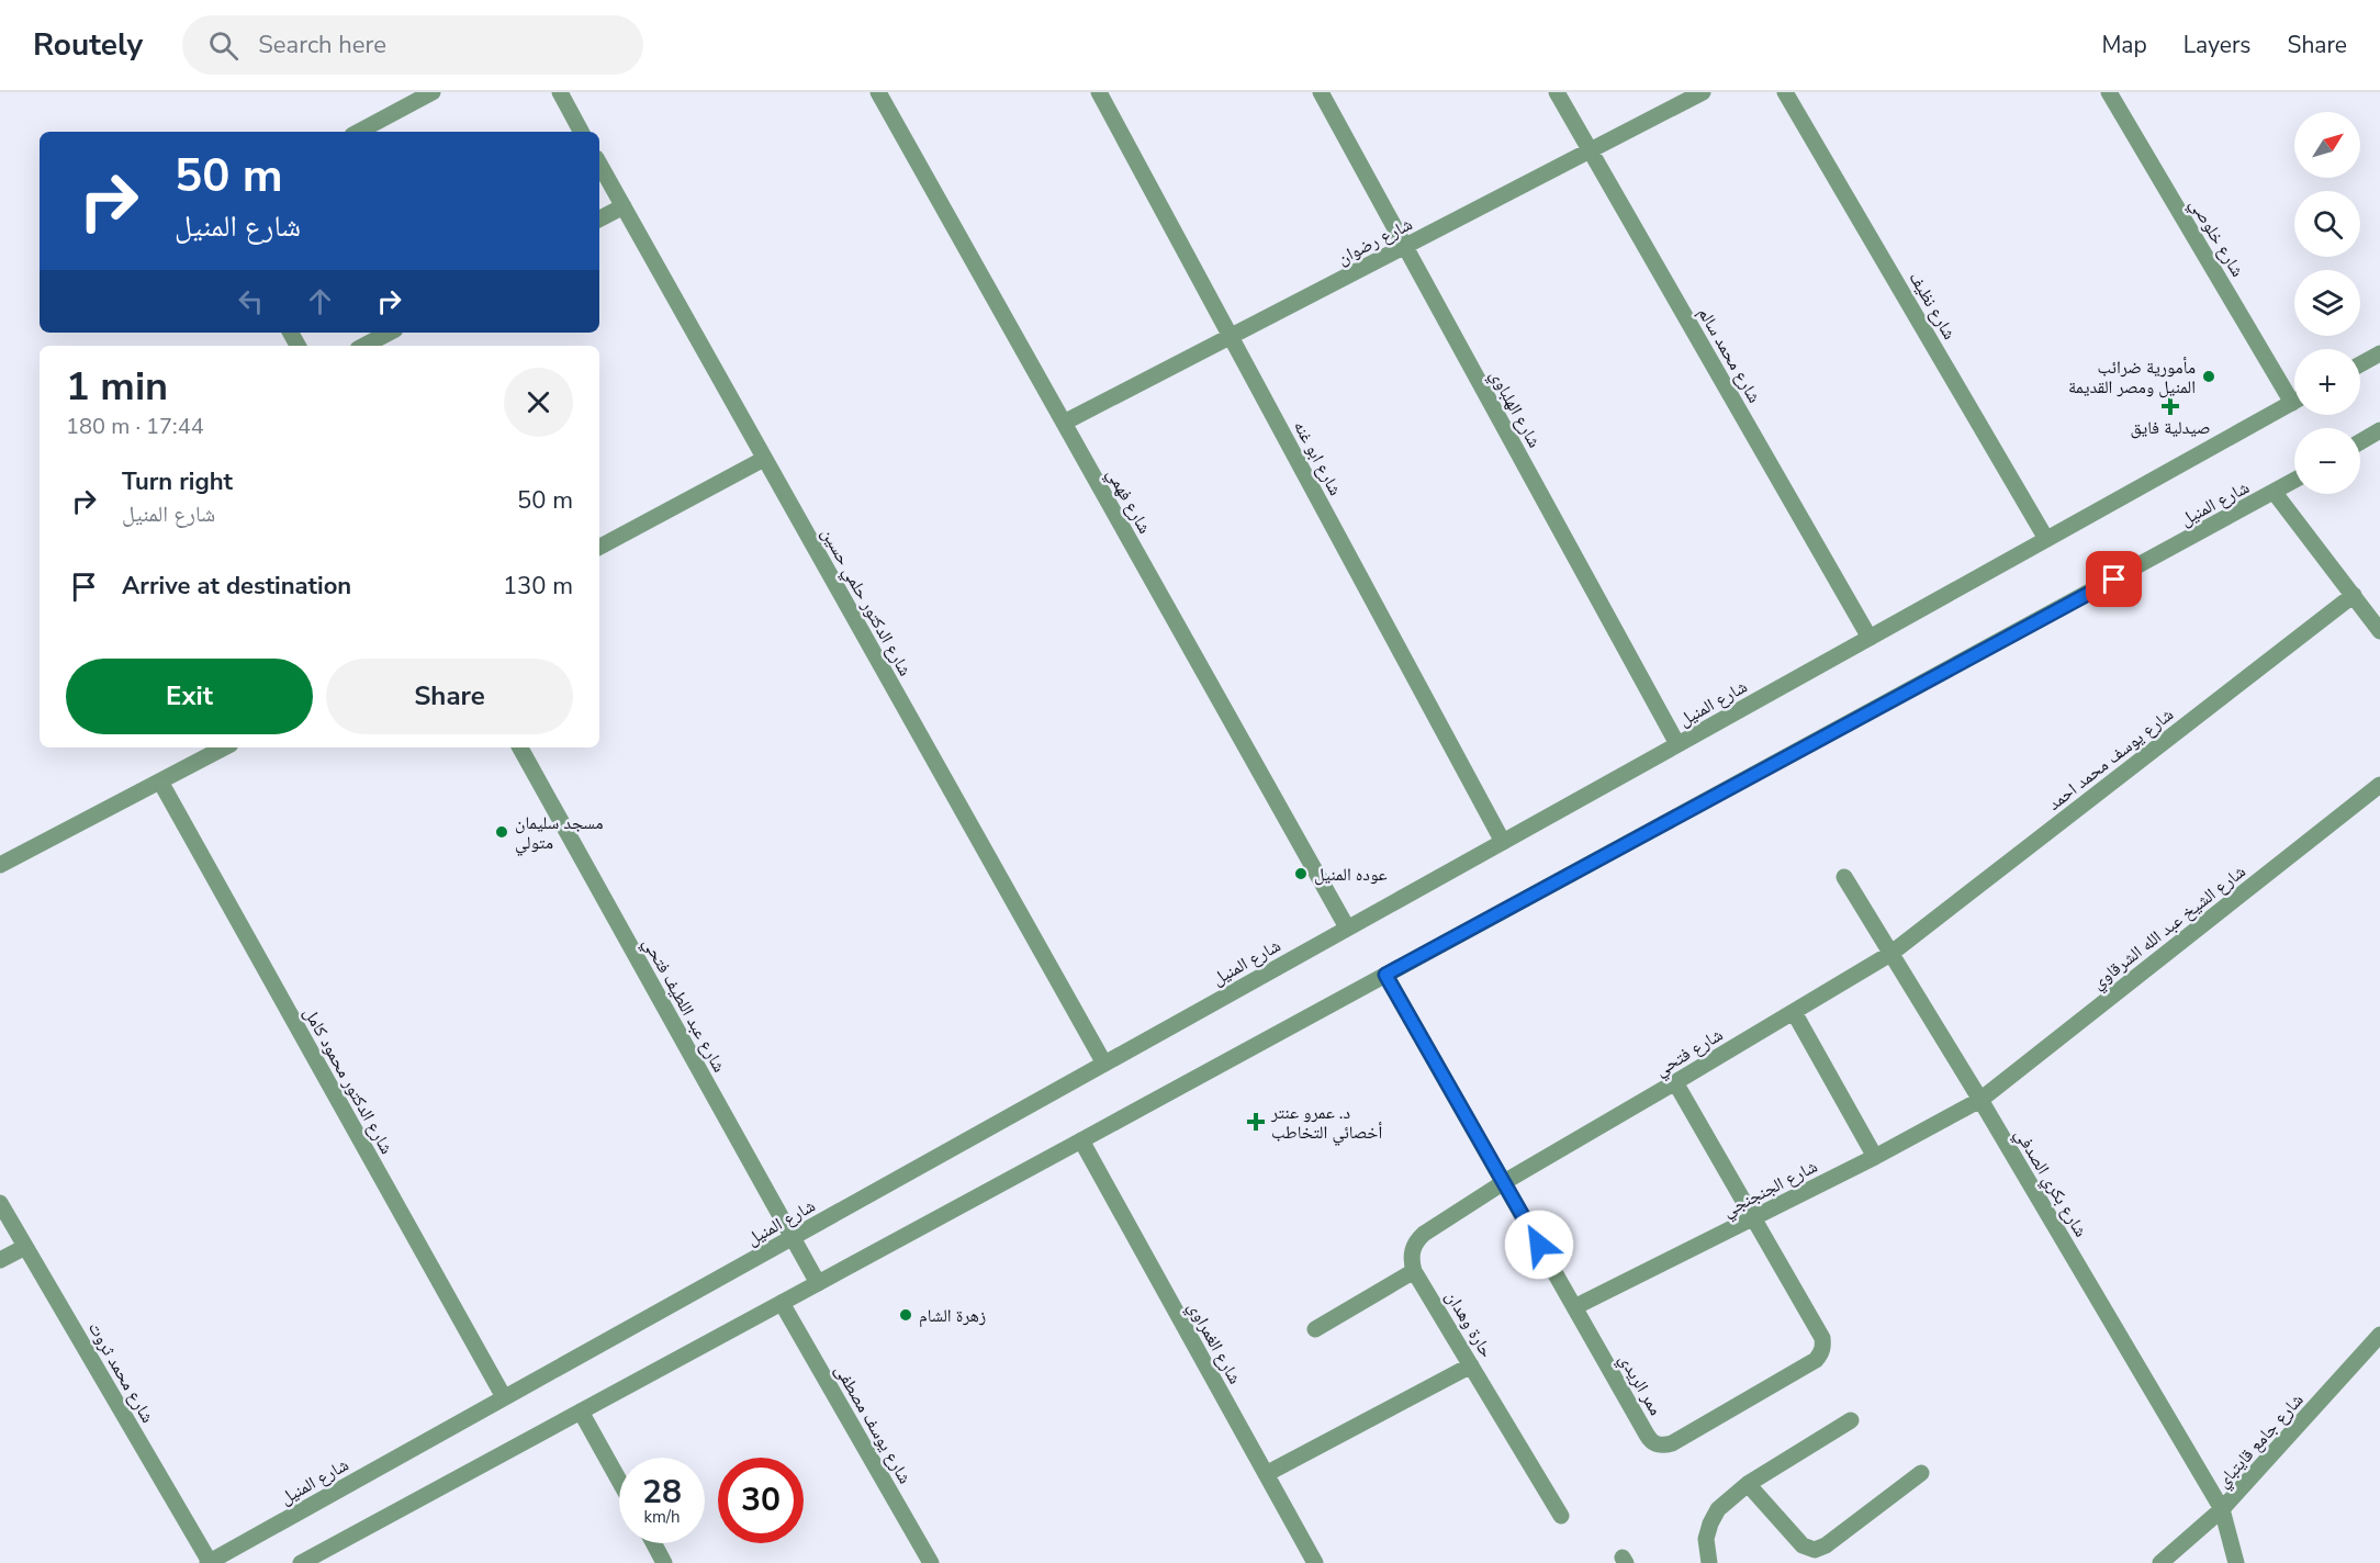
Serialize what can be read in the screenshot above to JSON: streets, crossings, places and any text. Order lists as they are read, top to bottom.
{
  "streets": {
    "street": [
      "شارع خلوصي",
      "شارع رضوان",
      "شارع نظيف",
      "شارع محمد سالم",
      "شارع الهلباوي",
      "شارع ابو غنه",
      "شارع فهمي",
      "شارع المنيل",
      "شارع الدكتور حلمي حسين",
      "شارع يوسف محمد احمد",
      "شارع الشيخ عبد الله الشرقاوي",
      "شارع عبد اللطيف فتحي",
      "شارع فتحي",
      "شارع الدكتور محمود كامل",
      "شارع بكري الصدفي",
      "شارع الجنجنجي",
      "حارة وهدان",
      "شارع الغمراوي",
      "شارع محمد ثروت",
      "ممر الريدي",
      "شارع يوسف مصطفى",
      "شارع جامع قايتباي"
    ]
  },
  "crossings": [
    ["شارع رضوان", "شارع محمد سالم"],
    ["شارع رضوان", "شارع الهلباوي"],
    ["شارع رضوان", "شارع ابو غنه"],
    ["شارع رضوان", "شارع فهمي"],
    ["شارع نظيف", "شارع المنيل"],
    ["شارع محمد سالم", "شارع المنيل"],
    ["شارع الهلباوي", "شارع المنيل"],
    ["شارع ابو غنه", "شارع المنيل"],
    ["شارع فهمي", "شارع المنيل"],
    ["شارع المنيل", "شارع الدكتور حلمي حسين"],
    ["شارع المنيل", "شارع عبد اللطيف فتحي"],
    ["شارع المنيل", "شارع الدكتور محمود كامل"],
    ["شارع المنيل", "شارع الغمراوي"],
    ["شارع المنيل", "شارع محمد ثروت"],
    ["شارع المنيل", "ممر الريدي"],
    ["شارع المنيل", "شارع يوسف مصطفى"],
    ["شارع يوسف محمد احمد", "شارع فتحي"],
    ["شارع يوسف محمد احمد", "شارع بكري الصدفي"],
    ["شارع الشيخ عبد الله الشرقاوي", "شارع بكري الصدفي"],
    ["شارع الشيخ عبد الله الشرقاوي", "شارع الجنجنجي"],
    ["شارع فتحي", "شارع بكري الصدفي"],
    ["شارع فتحي", "ممر الريدي"],
    ["شارع بكري الصدفي", "شارع الجنجنجي"],
    ["شارع بكري الصدفي", "شارع جامع قايتباي"],
    ["شارع الجنجنجي", "ممر الريدي"]
  ],
  "places": {
    "other": [
      "مأمورية ضرائب المنيل ومصر القديمة",
      "مسجد سليمان متولي",
      "عوده المنيل",
      "زهرة الشام"
    ],
    "health": ["صيدلية فايق", "د. عمرو عنتر أخصائي التخاطب"]
  },
  "north": "top right",
  "page": {
    "header": "Routely",
    "search": "Search here",
    "nav": ["Map", "Layers", "Share"],
    "map_buttons": ["+", "−"],
    "turn": ["50 m", "شارع المنيل"],
    "heading": ["1 min", "180 m · 17:44"],
    "list": [
      {
        "name": "Turn right",
        "note": "شارع المنيل",
        "value": "50 m"
      },
      {
        "name": "Arrive at destination",
        "value": "130 m"
      }
    ],
    "buttons": ["Exit", "Share"],
    "speed": "28 km/h",
    "limit": "30"
  }
}
